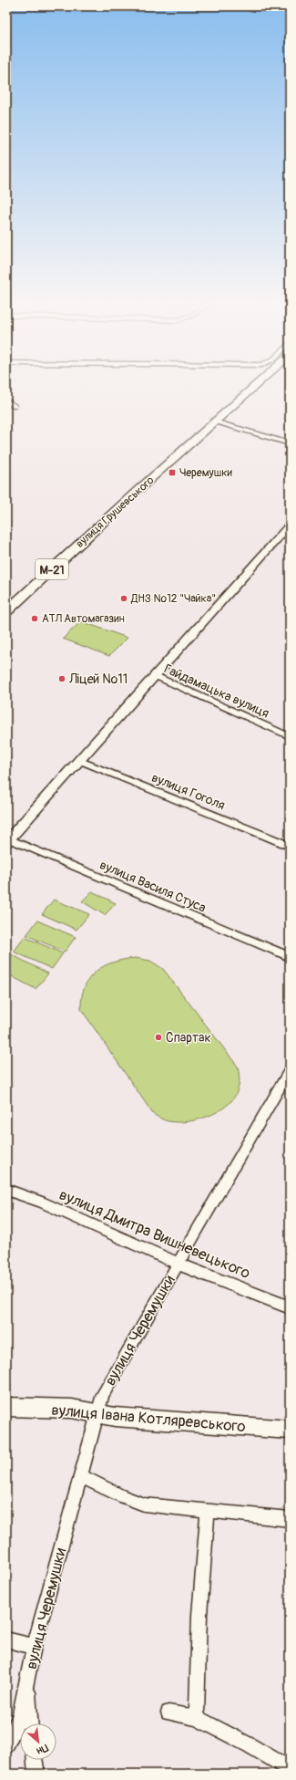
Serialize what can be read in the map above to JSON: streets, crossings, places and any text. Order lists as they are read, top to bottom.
{
  "streets": {
    "highway": ["вулиця Грушевського", "М-21"],
    "street": [
      "Гайдамацька вулиця",
      "вулиця Гоголя",
      "вулиця Василя Стуса",
      "вулиця Дмитра Вишневецького",
      "вулиця Черемушки",
      "вулиця Івана Котляревського"
    ]
  },
  "crossings": [
    ["вулиця Дмитра Вишневецького", "вулиця Черемушки"],
    ["вулиця Черемушки", "вулиця Івана Котляревського"]
  ],
  "places": {
    "transit": ["Черемушки"],
    "other": [
      "ДНЗ №12 \"Чайка\"",
      "АТЛ Автомагазин",
      "Ліцей №11",
      "Спартак"
    ]
  },
  "north": "bottom right"
}
